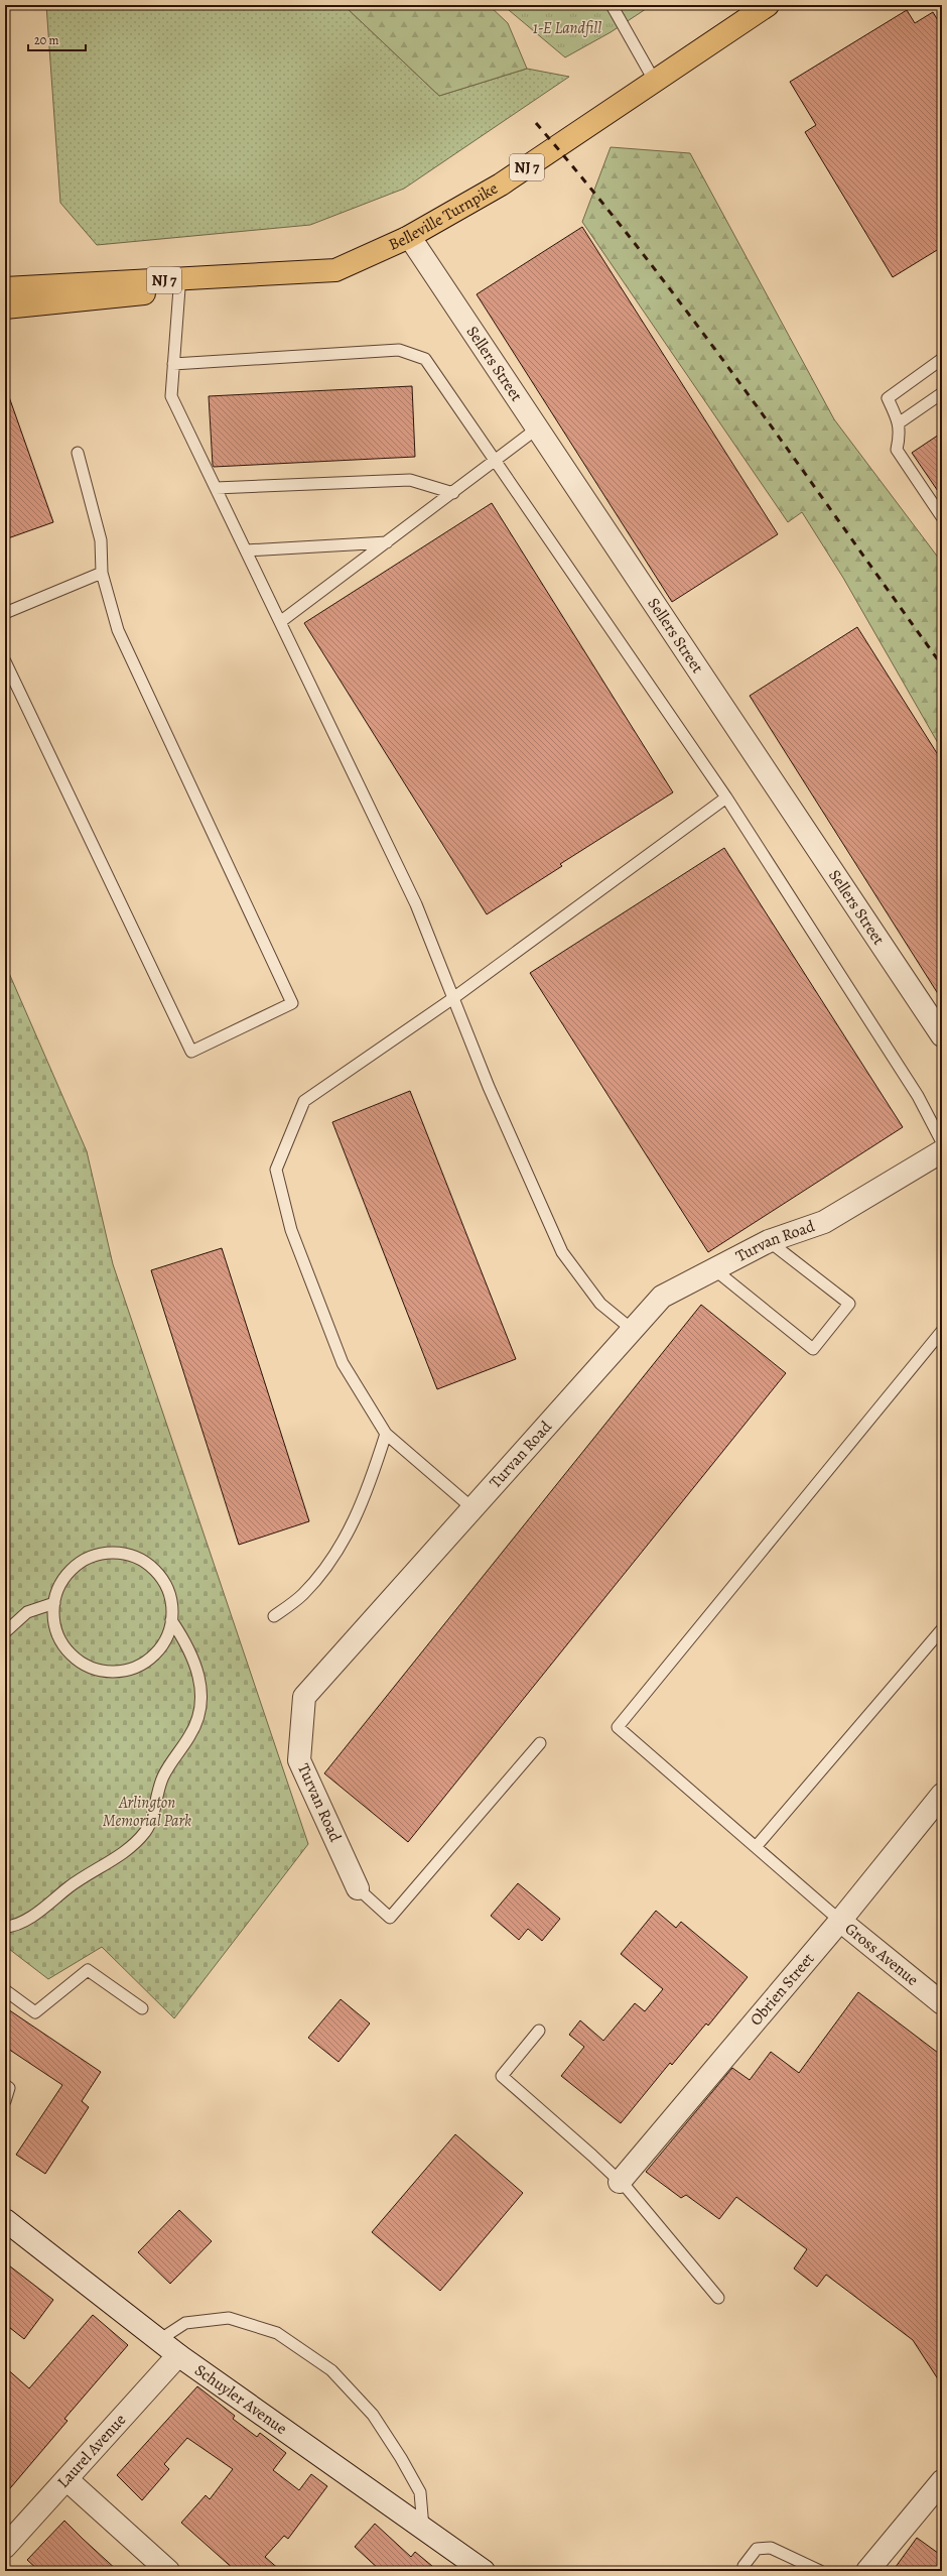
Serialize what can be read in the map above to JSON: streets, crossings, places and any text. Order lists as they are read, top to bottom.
{
  "streets": {
    "main road": ["NJ 7", "Belleville Turnpike"],
    "street": [
      "Sellers Street",
      "Turvan Road",
      "Gross Avenue",
      "Obrien Street",
      "Schuyler Avenue",
      "Laurel Avenue"
    ]
  },
  "crossings": [
    ["Belleville Turnpike", "Sellers Street"],
    ["Gross Avenue", "Obrien Street"],
    ["Schuyler Avenue", "Laurel Avenue"]
  ],
  "parks": ["1-E Landfill", "Arlington Memorial Park"],
  "scale_bar": "20 m"
}
